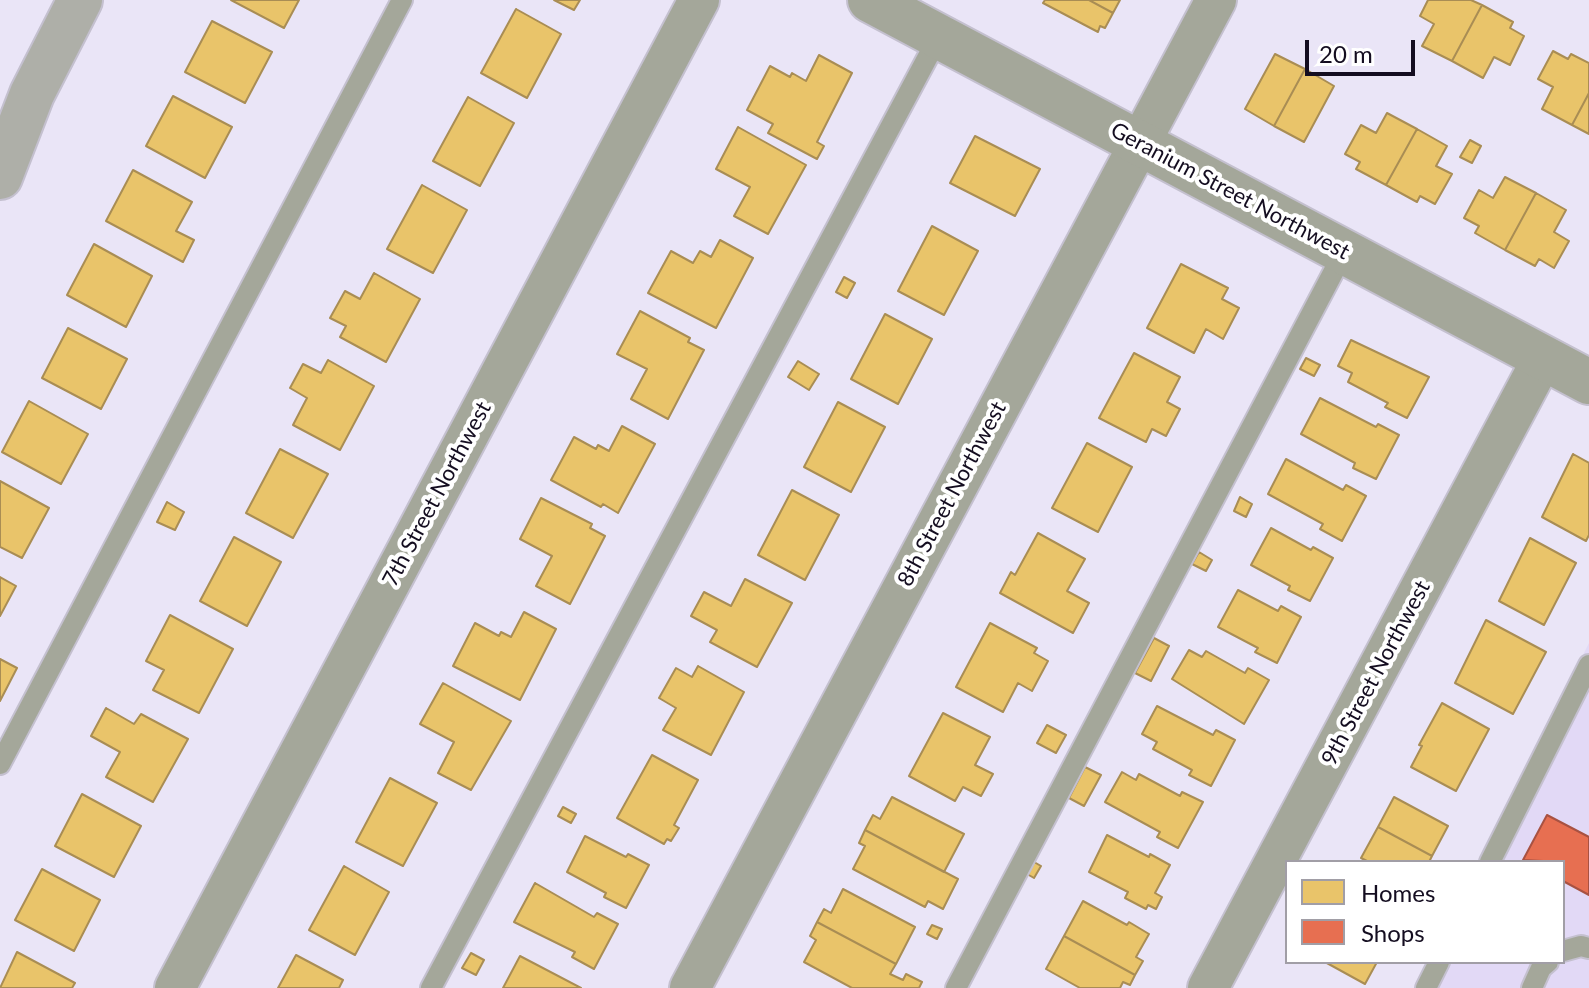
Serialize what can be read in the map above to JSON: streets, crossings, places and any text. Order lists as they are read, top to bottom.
{
  "streets": {
    "street": [
      "Geranium Street Northwest",
      "7th Street Northwest",
      "8th Street Northwest",
      "9th Street Northwest"
    ]
  },
  "crossings": [
    ["Geranium Street Northwest", "8th Street Northwest"],
    ["Geranium Street Northwest", "9th Street Northwest"]
  ],
  "legend": ["Homes", "Shops"],
  "scale_bar": "20 m"
}
